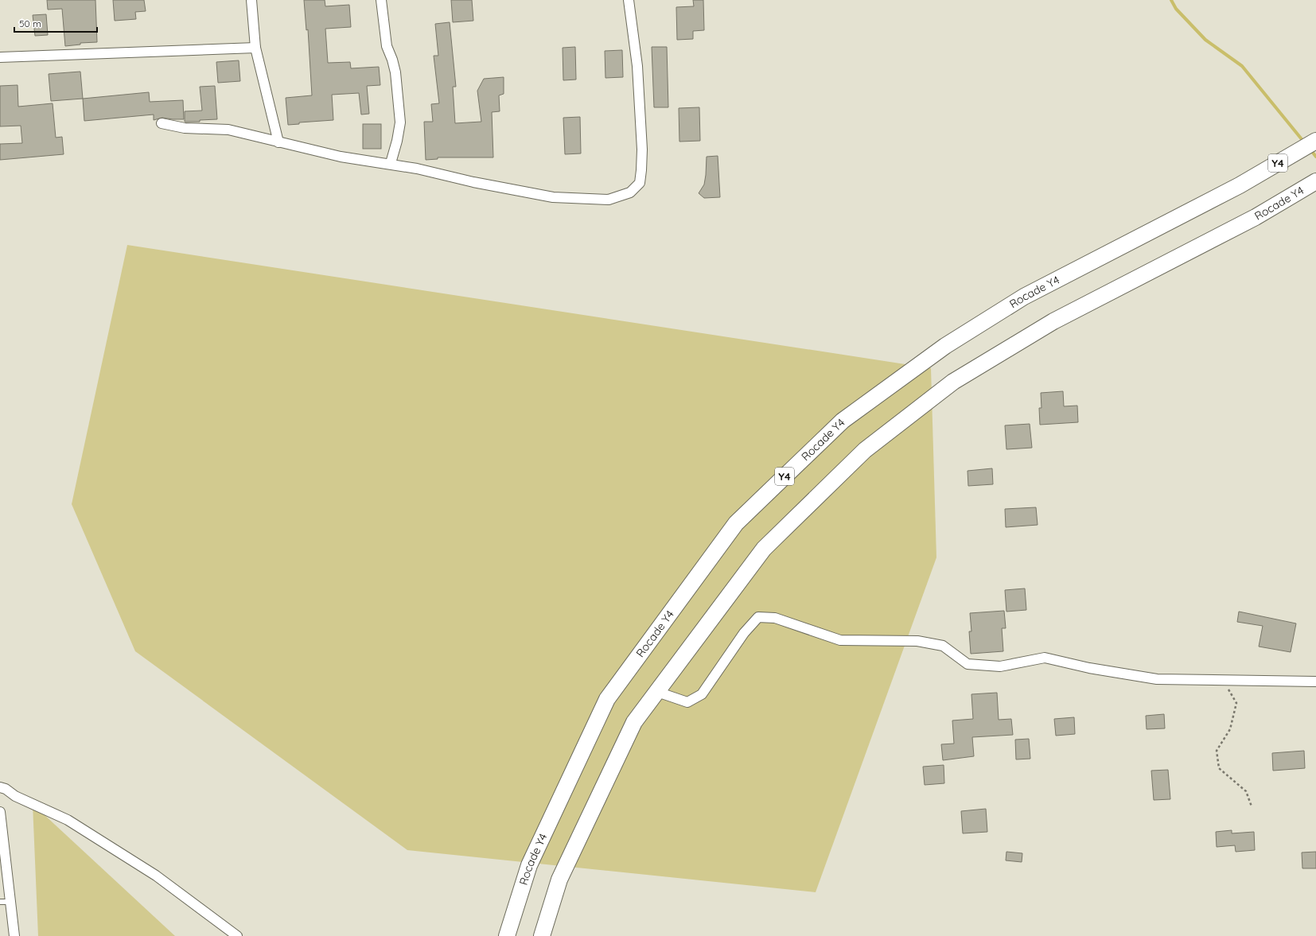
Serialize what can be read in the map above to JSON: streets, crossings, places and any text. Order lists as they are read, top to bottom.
{
  "streets": {
    "highway": ["Y4", "Rocade Y4"]
  },
  "scale_bar": "50 m"
}
